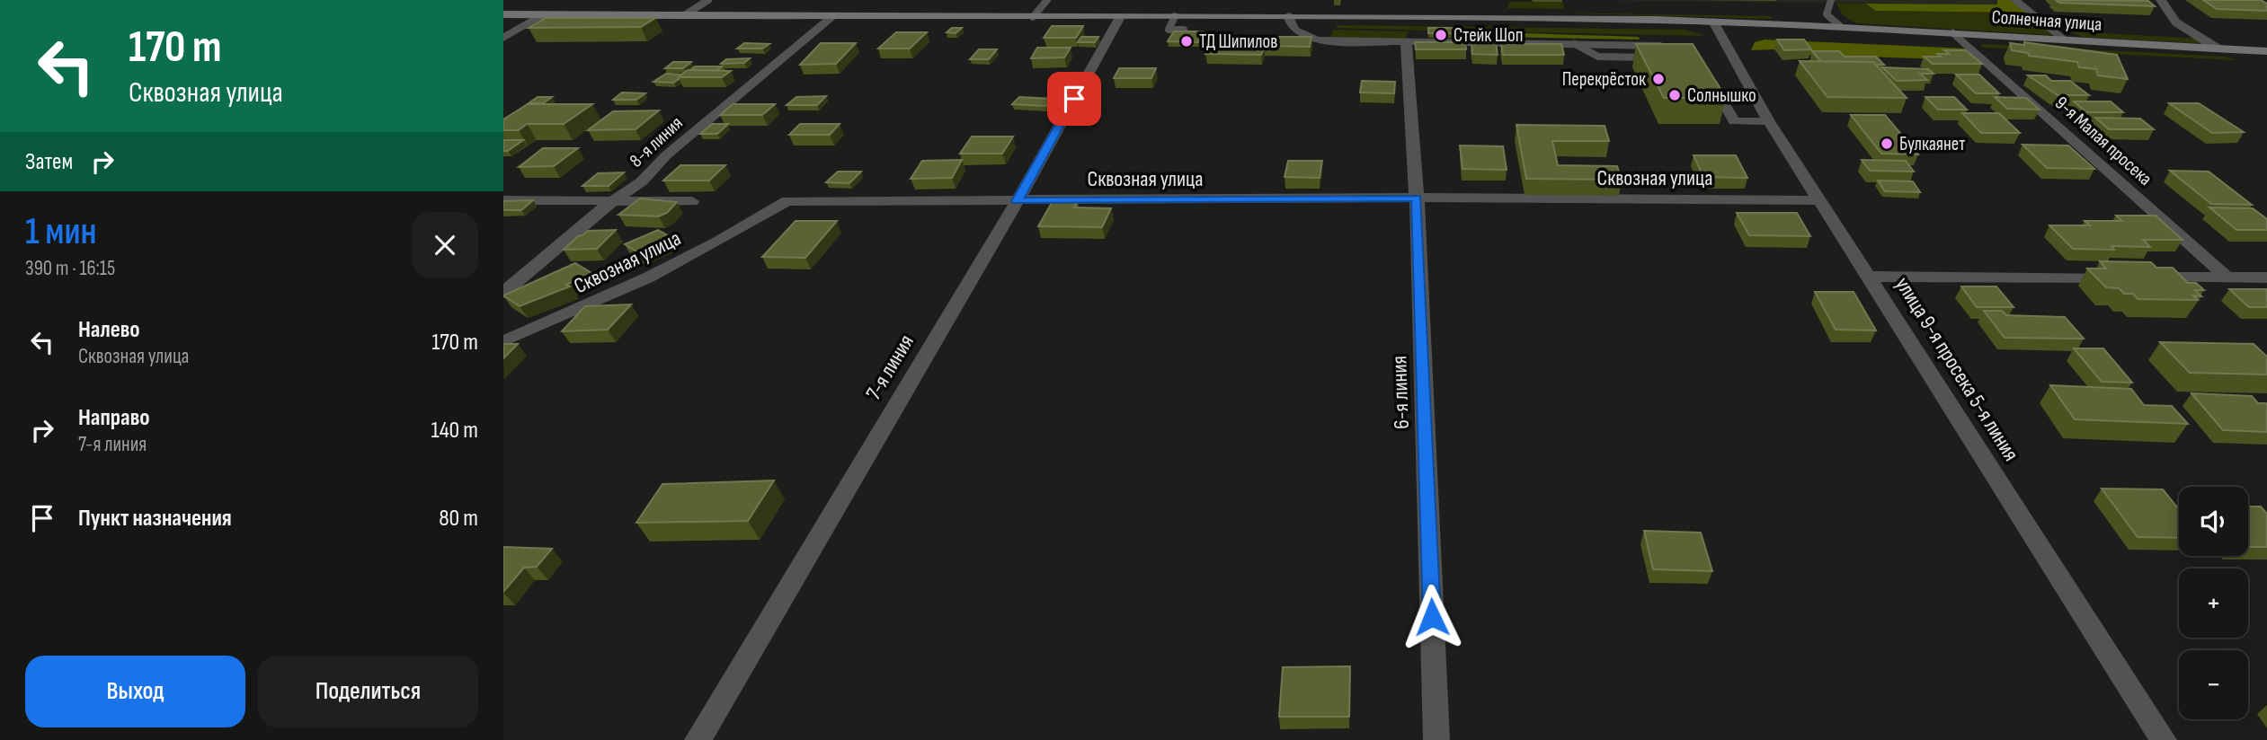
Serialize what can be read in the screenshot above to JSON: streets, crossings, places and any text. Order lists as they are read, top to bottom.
{
  "streets": {
    "main road": ["Солнечная улица"],
    "street": [
      "9-я Малая просека",
      "8-я линия",
      "Сквозная улица",
      "7-я линия",
      "улица 9-я просека 5-я линия",
      "6-я линия"
    ]
  },
  "crossings": [
    ["Солнечная улица", "9-я Малая просека"],
    ["Солнечная улица", "8-я линия"],
    ["Солнечная улица", "7-я линия"],
    ["Солнечная улица", "улица 9-я просека 5-я линия"],
    ["8-я линия", "Сквозная улица"],
    ["Сквозная улица", "7-я линия"],
    ["Сквозная улица", "улица 9-я просека 5-я линия"],
    ["Сквозная улица", "6-я линия"]
  ],
  "places": [
    "Стейк Шоп",
    "ТД Шипилов",
    "Перекрёсток",
    "Солнышко",
    "Булкаянет"
  ],
  "page": {
    "turn": ["170 m", "Сквозная улица"],
    "then": "Затем",
    "heading": ["1 мин", "390 m · 16:15"],
    "list": [
      {
        "name": "Налево",
        "note": "Сквозная улица",
        "value": "170 m"
      },
      {
        "name": "Направо",
        "note": "7-я линия",
        "value": "140 m"
      },
      {
        "name": "Пункт назначения",
        "value": "80 m"
      }
    ],
    "map_buttons": ["+", "−"],
    "buttons": ["Выход", "Поделиться"]
  }
}
